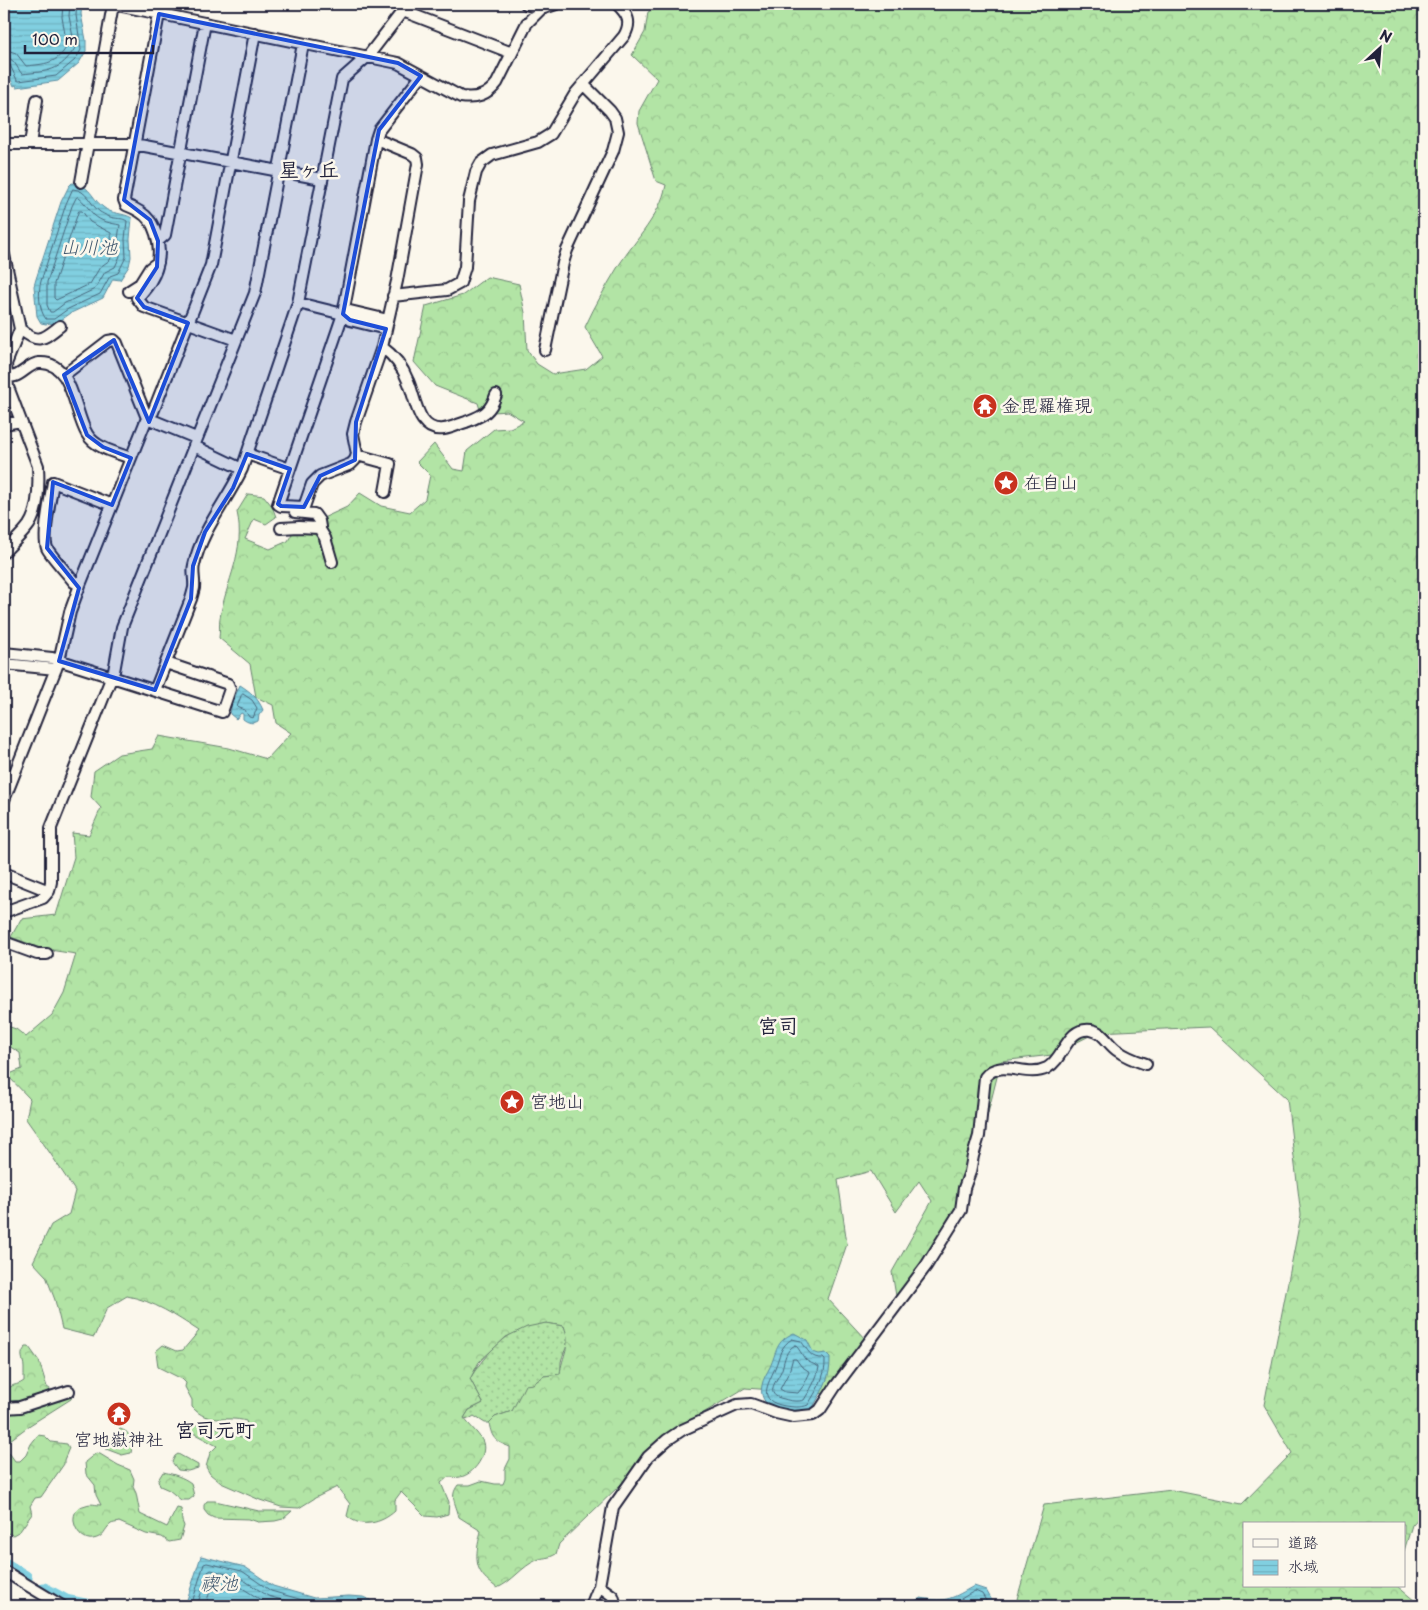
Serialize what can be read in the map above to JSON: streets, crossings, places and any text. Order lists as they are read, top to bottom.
{
  "districts": ["星ヶ丘", "宮司", "宮司元町"],
  "water": ["山川池", "禊池"],
  "places": {
    "temple": ["金毘羅権現", "宮地嶽神社"],
    "place": ["在自山", "宮地山"]
  },
  "legend": ["道路", "水域"],
  "scale_bar": "100 m",
  "north": "top right"
}
